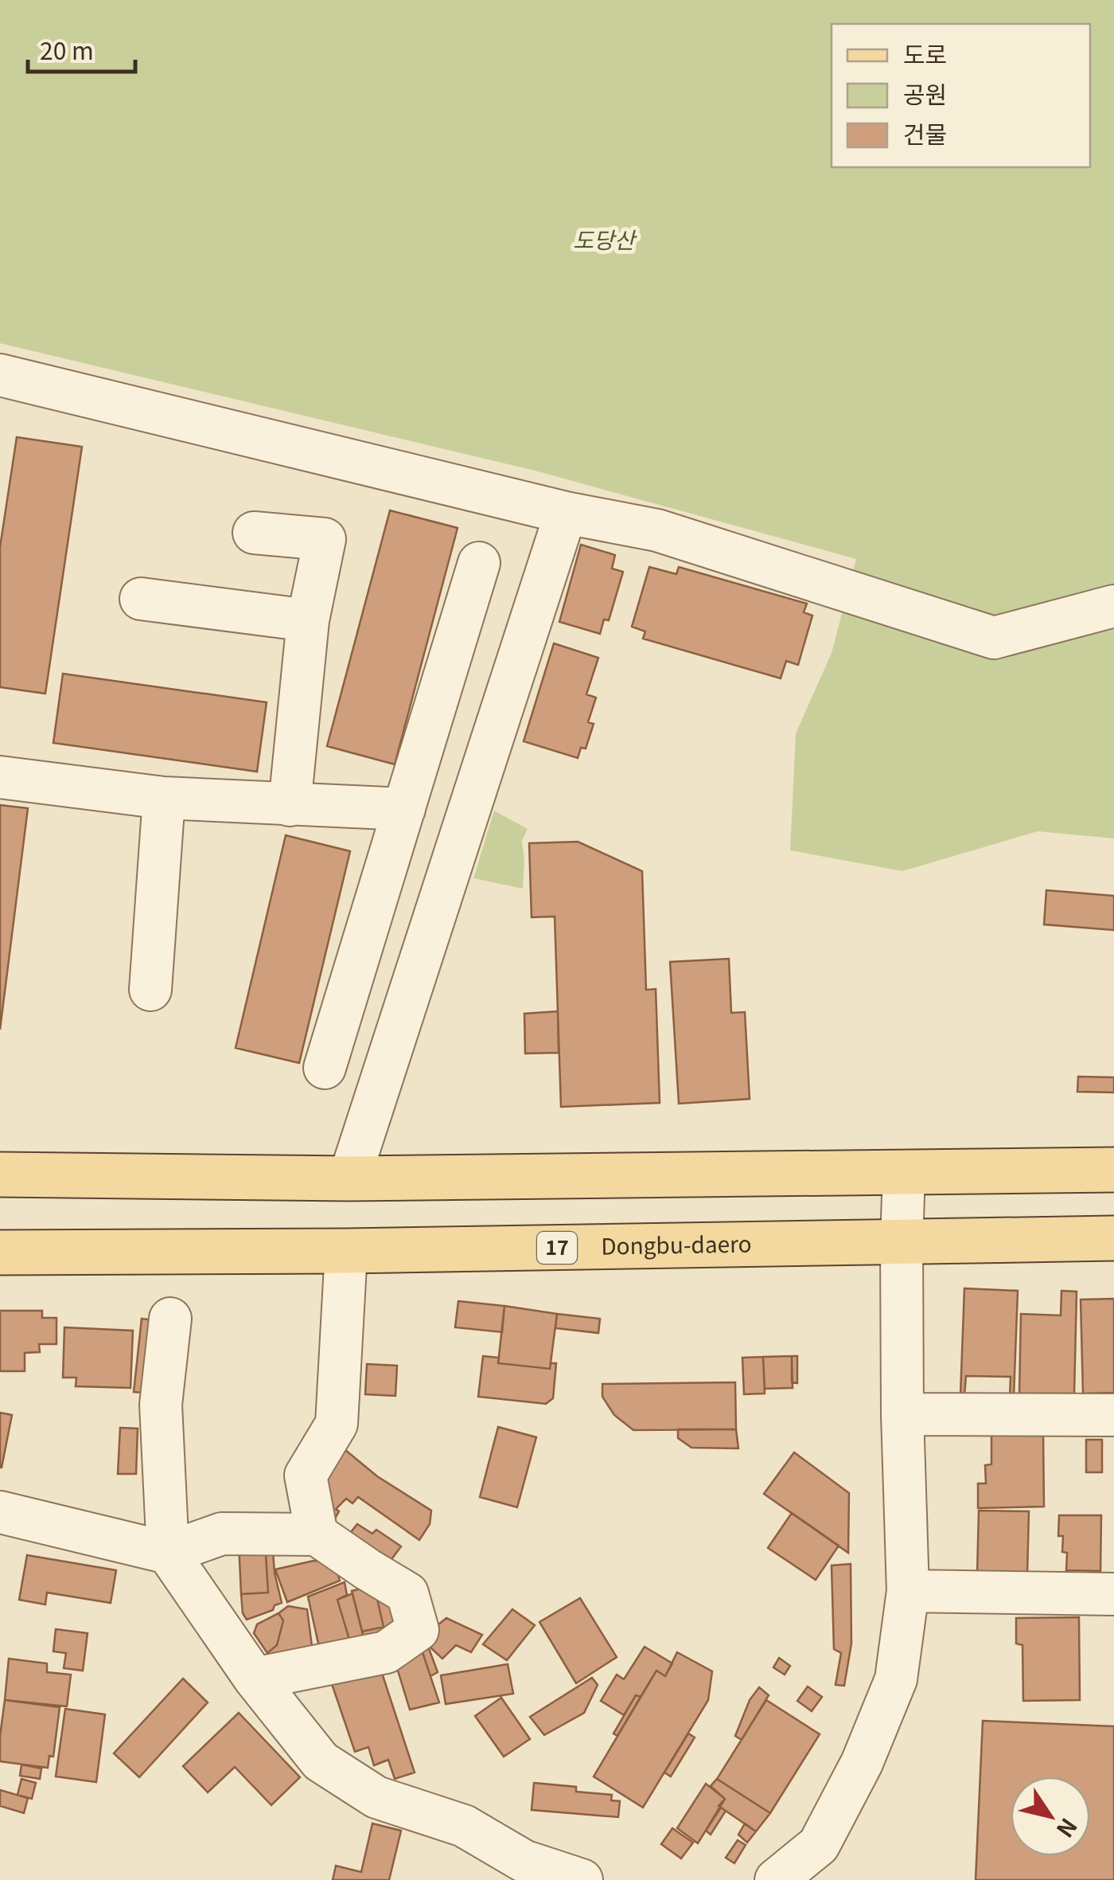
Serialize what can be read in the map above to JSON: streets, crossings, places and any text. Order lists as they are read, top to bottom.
{
  "streets": {
    "main road": ["Dongbu-daero", "17"]
  },
  "parks": ["도당산"],
  "legend": ["도로", "공원", "건물"],
  "scale_bar": "20 m",
  "north": "bottom right"
}
